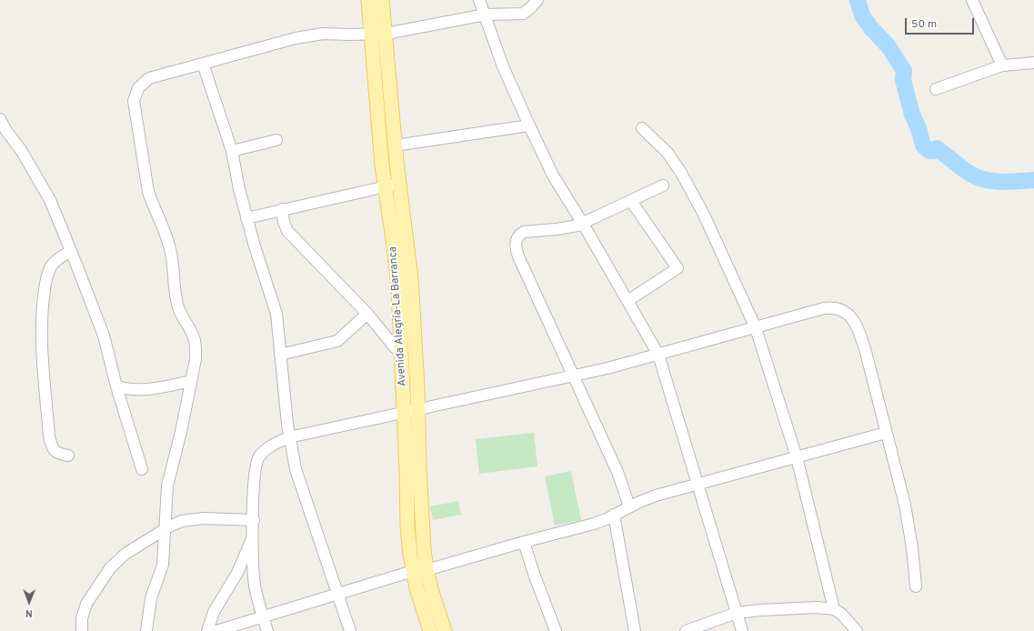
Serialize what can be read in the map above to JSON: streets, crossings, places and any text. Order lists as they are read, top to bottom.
{
  "streets": {
    "main road": ["Avenida Alegría-La Barranca"]
  },
  "scale_bar": "50 m",
  "north": "bottom"
}
